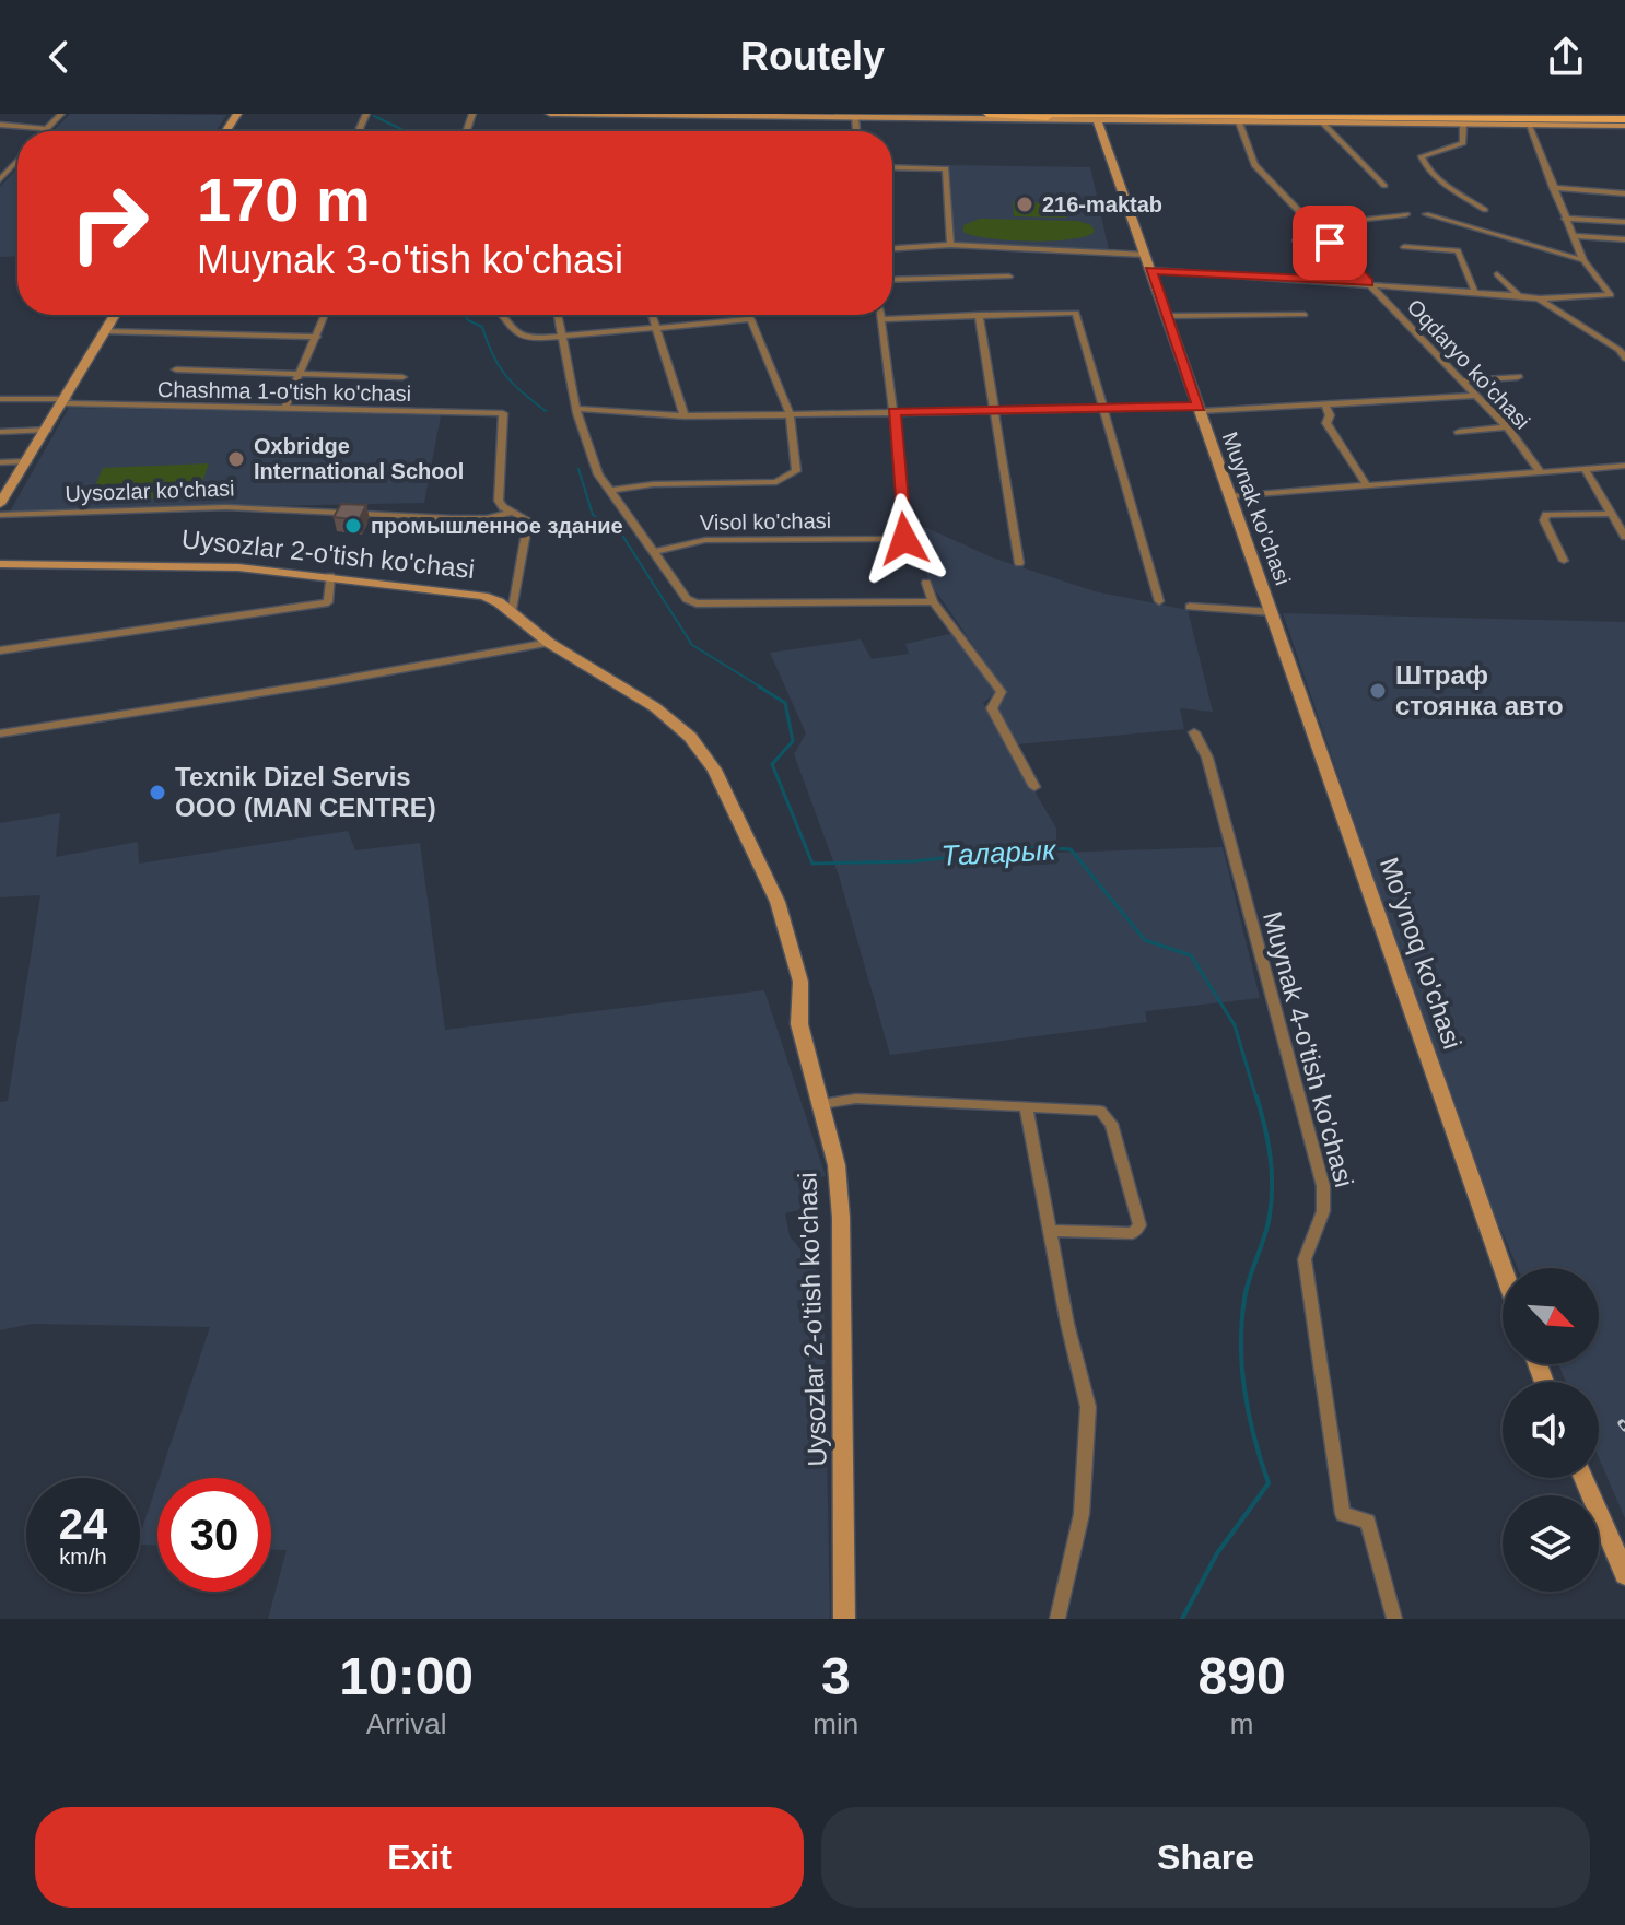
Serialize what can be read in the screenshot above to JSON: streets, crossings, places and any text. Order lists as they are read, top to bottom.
{
  "streets": {
    "street": [
      "Oqdaryo ko'chasi",
      "Chashma 1-o'tish ko'chasi",
      "Uysozlar ko'chasi",
      "Muynak ko'chasi",
      "Visol ko'chasi",
      "Uysozlar 2-o'tish ko'chasi",
      "Moʻynoq ko'chasi",
      "Muynak 4-o'tish ko'chasi"
    ]
  },
  "crossings": [
    ["Oqdaryo ko'chasi", "Muynak ko'chasi"],
    ["Chashma 1-o'tish ko'chasi", "Uysozlar ko'chasi"],
    ["Muynak ko'chasi", "Moʻynoq ko'chasi"]
  ],
  "water": ["Таларык"],
  "places": [
    "216-maktab",
    "Oxbridge International School",
    "промышленное здание",
    "Штраф стоянка авто",
    "Texnik Dizel Servis OOO (MAN CENTRE)"
  ],
  "north": "bottom right",
  "page": {
    "header": "Routely",
    "turn": ["170 m", "Muynak 3-o'tish ko'chasi"],
    "speed": "24 km/h",
    "limit": "30",
    "eta": [
      "10:00",
      "Arrival",
      "3",
      "min",
      "890",
      "m"
    ],
    "buttons": ["Exit", "Share"]
  }
}
